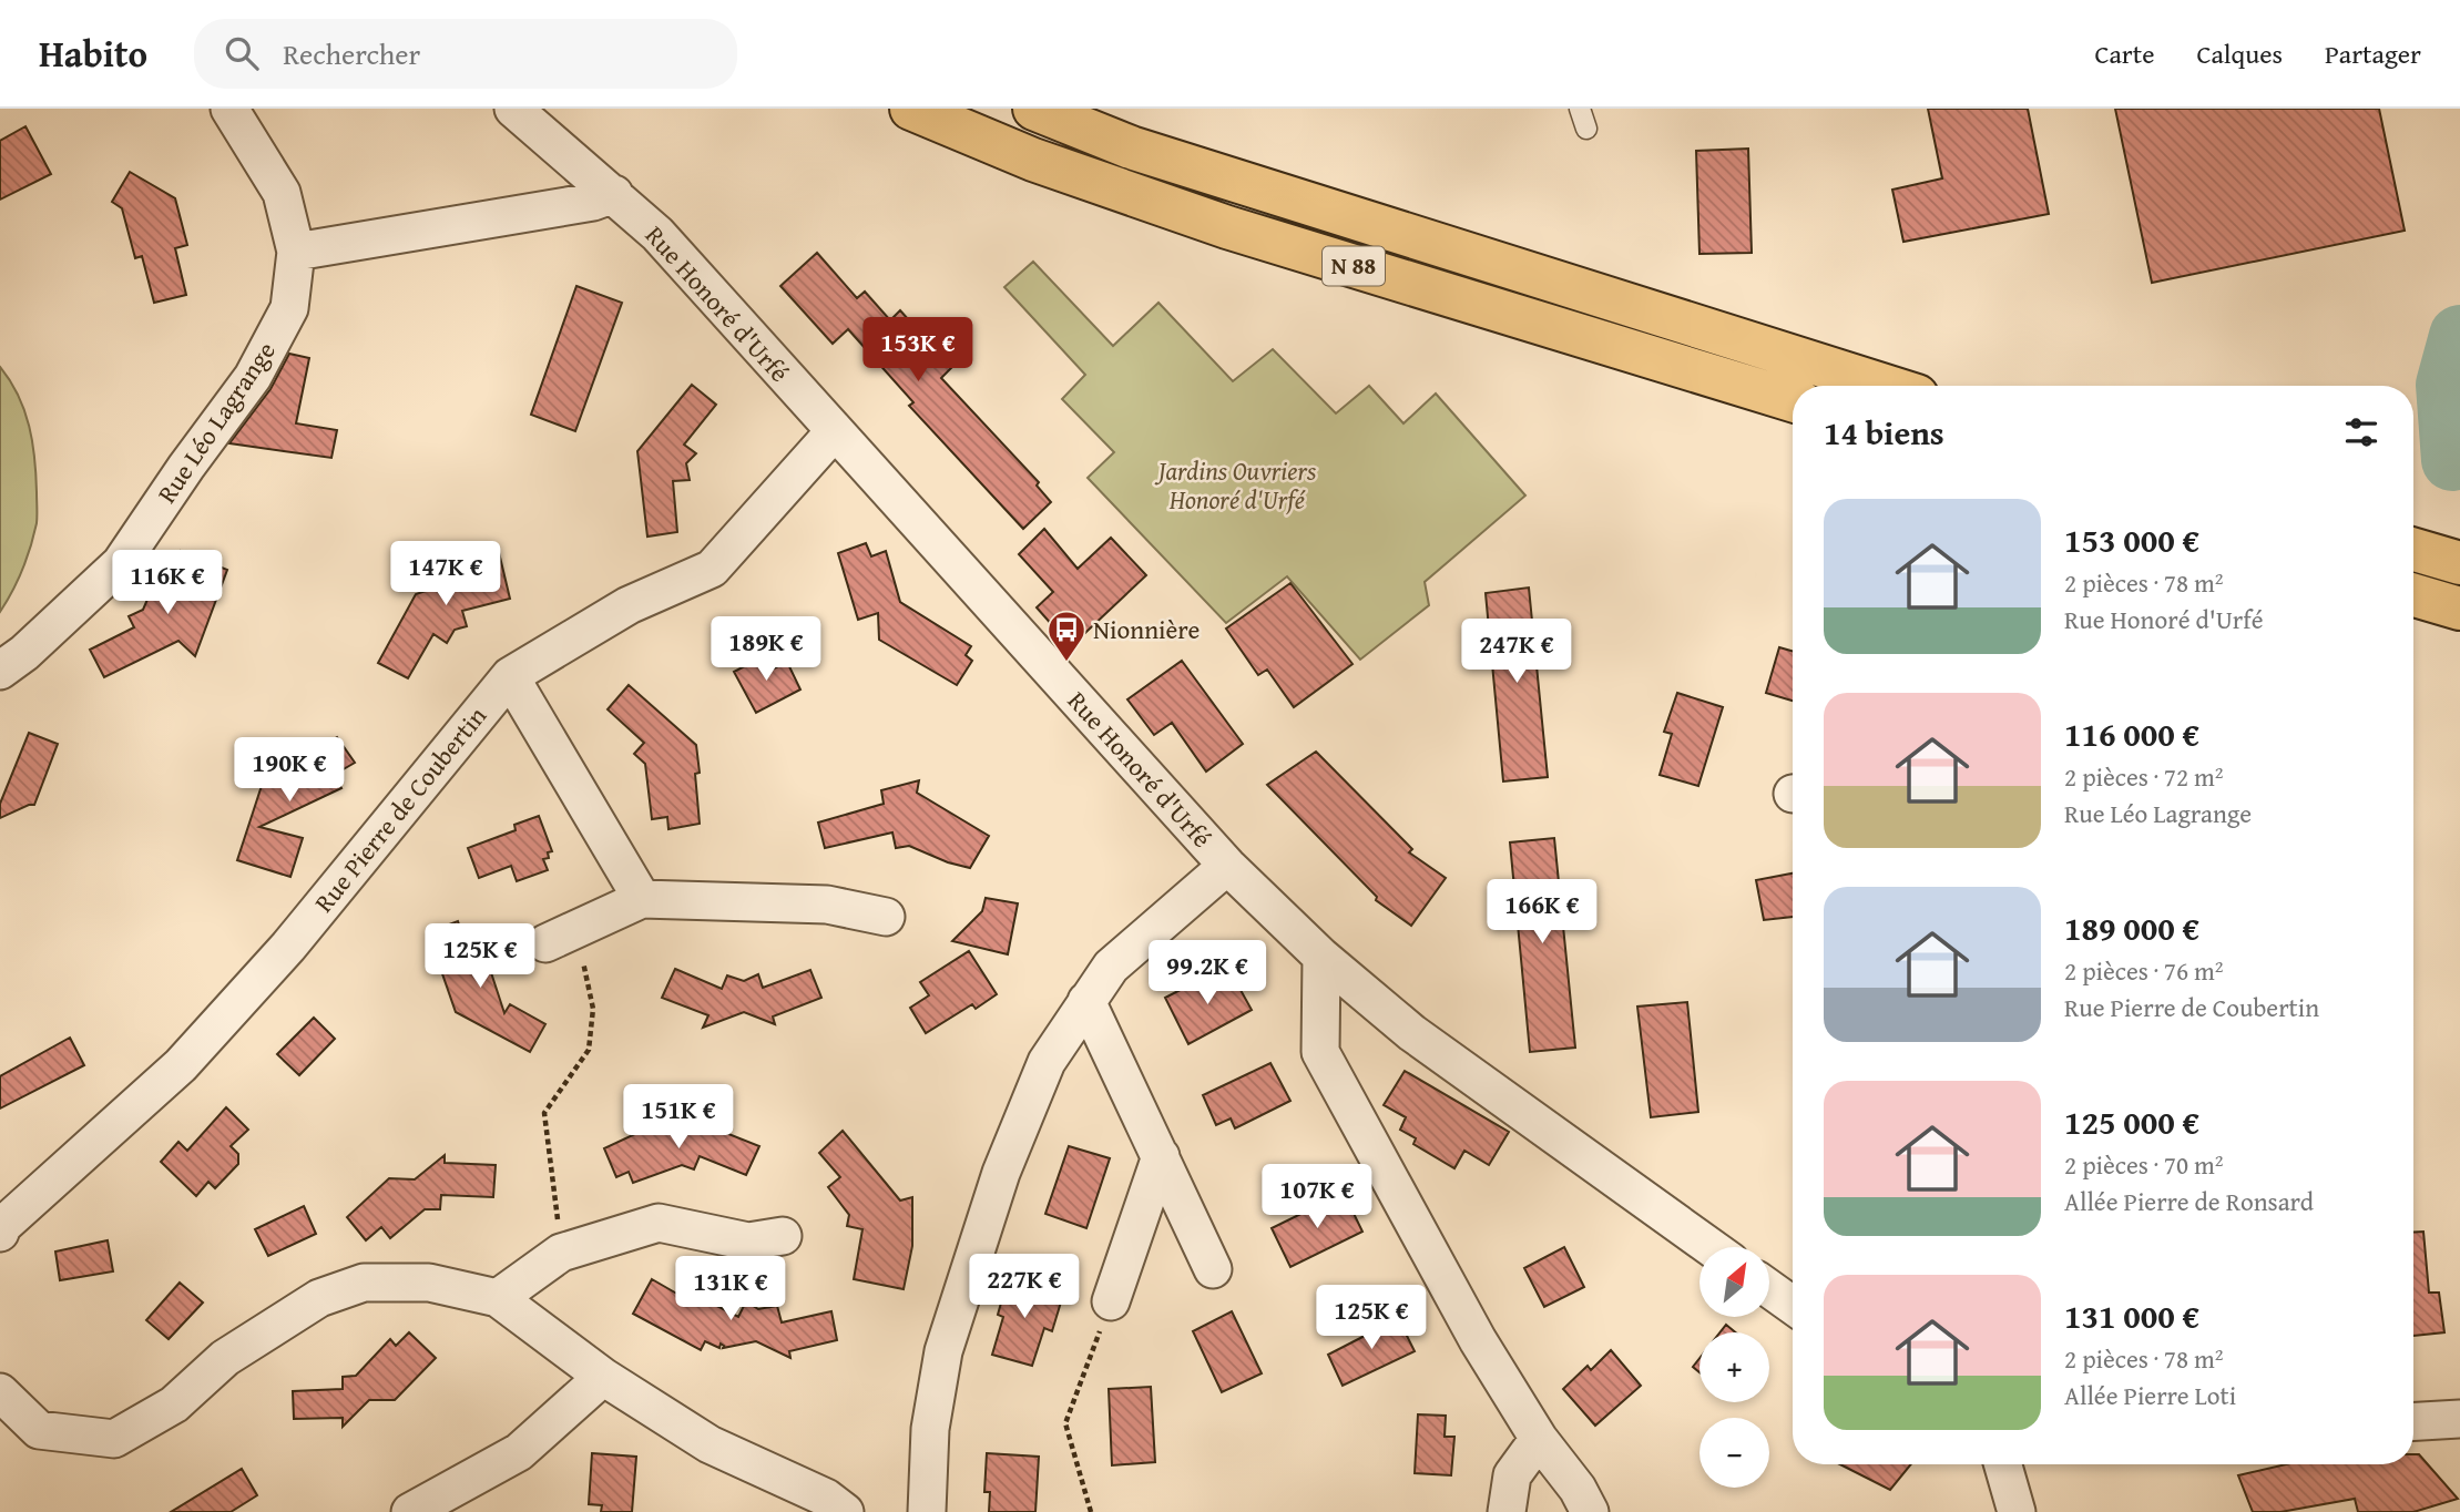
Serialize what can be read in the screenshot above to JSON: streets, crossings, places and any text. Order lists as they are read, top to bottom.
{
  "streets": {
    "highway": ["N 88"],
    "street": ["Rue Honoré d'Urfé", "Rue Léo Lagrange", "Rue Pierre de Coubertin"]
  },
  "crossings": [
    ["Rue Honoré d'Urfé", "Rue Pierre de Coubertin"]
  ],
  "parks": ["Jardins Ouvriers Honoré d'Urfé"],
  "places": {
    "bus stop": ["Nionnière"]
  },
  "north": "top right",
  "page": {
    "header": "Habito",
    "search": "Rechercher",
    "nav": ["Carte", "Calques", "Partager"],
    "price": [
      "153K €",
      "147K €",
      "116K €",
      "189K €",
      "247K €",
      "190K €",
      "166K €",
      "125K €",
      "99.2K €",
      "151K €",
      "107K €",
      "227K €",
      "131K €",
      "125K €"
    ],
    "heading": "14 biens",
    "list": [
      {
        "name": "153 000 €",
        "note": "2 pièces · 78 m² · Rue Honoré d'Urfé"
      },
      {
        "name": "116 000 €",
        "note": "2 pièces · 72 m² · Rue Léo Lagrange"
      },
      {
        "name": "189 000 €",
        "note": "2 pièces · 76 m² · Rue Pierre de Coubertin"
      },
      {
        "name": "125 000 €",
        "note": "2 pièces · 70 m² · Allée Pierre de Ronsard"
      },
      {
        "name": "131 000 €",
        "note": "2 pièces · 78 m² · Allée Pierre Loti"
      }
    ],
    "map_buttons": ["+", "−"]
  }
}
